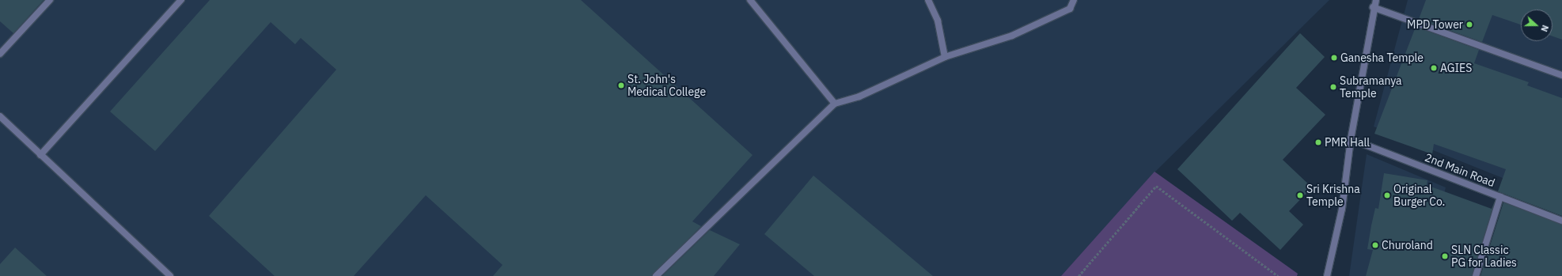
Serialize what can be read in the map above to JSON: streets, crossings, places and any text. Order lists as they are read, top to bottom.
{
  "streets": {
    "street": ["2nd Main Road"]
  },
  "places": [
    "MPD Tower",
    "Ganesha Temple",
    "AGIES",
    "St. John's Medical College",
    "Subramanya Temple",
    "PMR Hall",
    "Sri Krishna Temple",
    "Original Burger Co.",
    "Churoland",
    "SLN Classic PG for Ladies"
  ],
  "north": "right"
}
